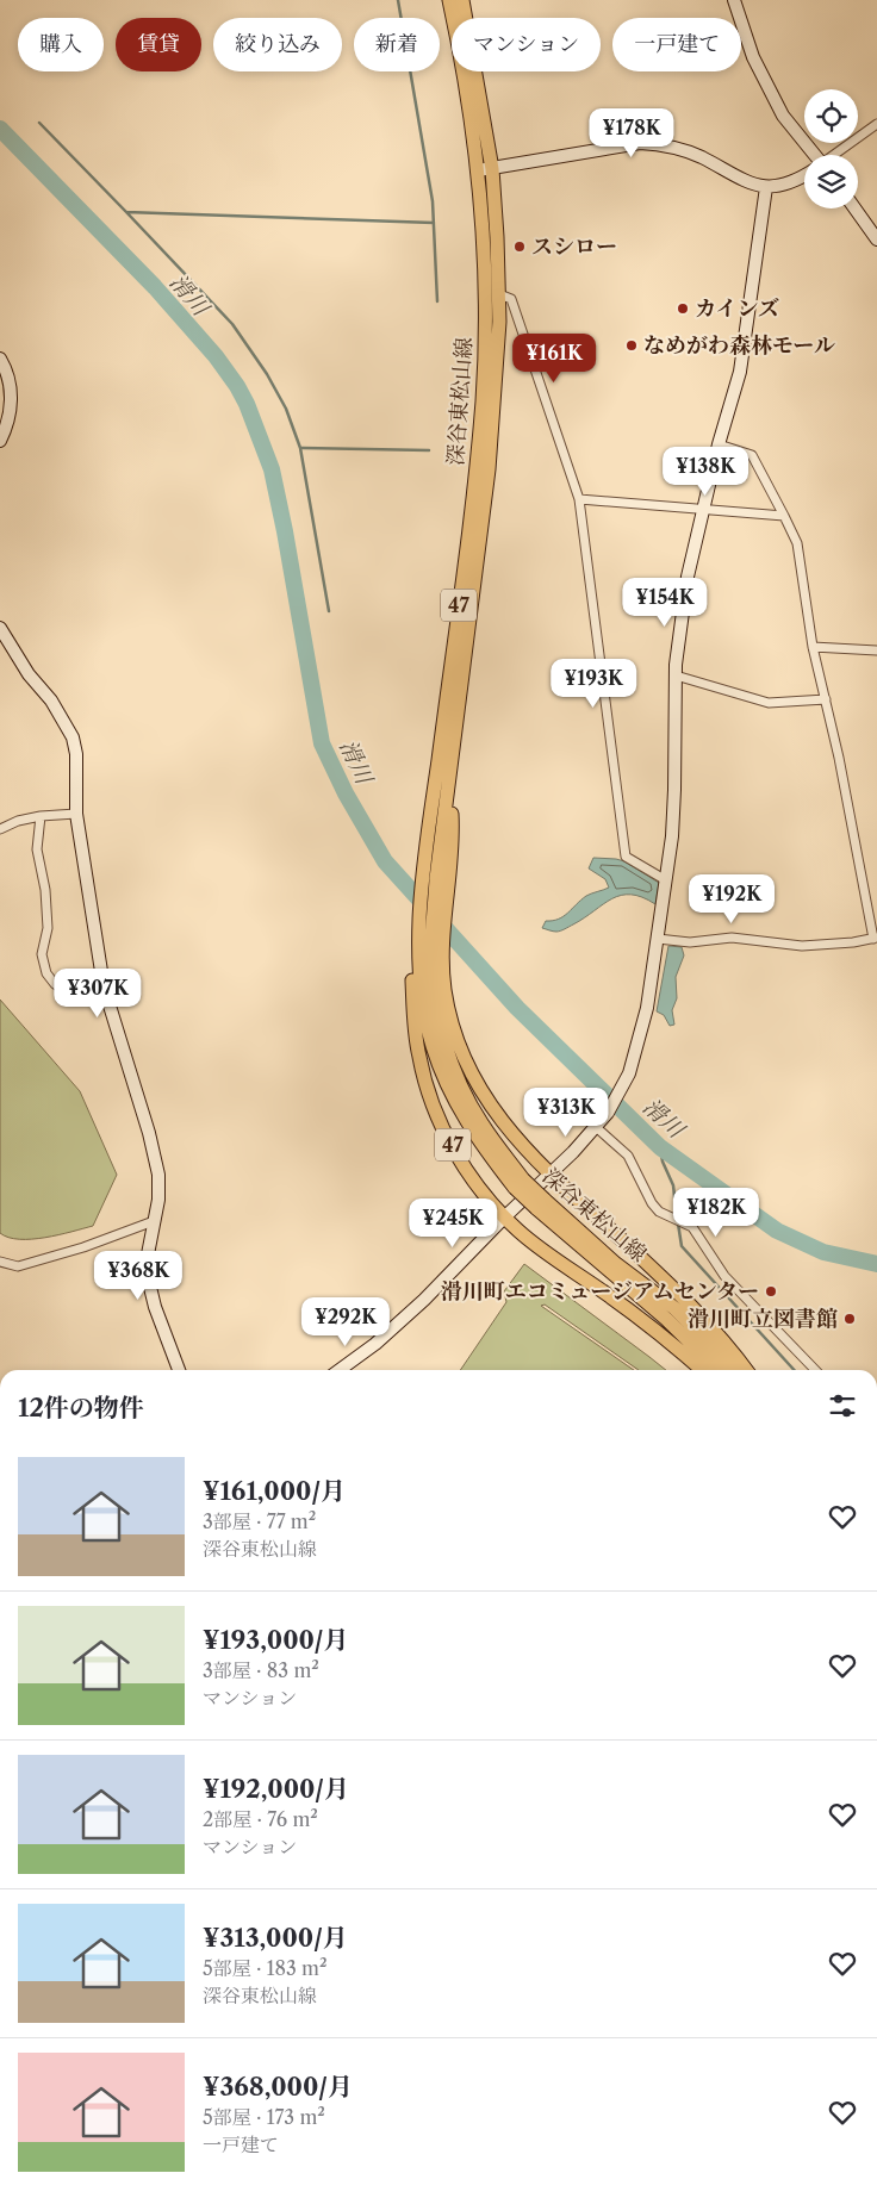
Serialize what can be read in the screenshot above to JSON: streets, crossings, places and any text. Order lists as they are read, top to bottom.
{
  "streets": {
    "main road": ["深谷東松山線", "47"]
  },
  "water": ["滑川"],
  "places": [
    "スシロー",
    "カインズ",
    "なめがわ森林モール",
    "滑川町エコミュージアムセンター",
    "滑川町立図書館"
  ],
  "page": {
    "chip": [
      "購入",
      "賃貸",
      "絞り込み",
      "新着",
      "マンション",
      "一戸建て"
    ],
    "price": [
      "¥178K",
      "¥161K",
      "¥138K",
      "¥154K",
      "¥193K",
      "¥192K",
      "¥307K",
      "¥313K",
      "¥182K",
      "¥245K",
      "¥368K",
      "¥292K"
    ],
    "heading": "12件の物件",
    "list": [
      {
        "name": "¥161,000/月",
        "note": "3部屋 · 77 m² · 深谷東松山線"
      },
      {
        "name": "¥193,000/月",
        "note": "3部屋 · 83 m² · マンション"
      },
      {
        "name": "¥192,000/月",
        "note": "2部屋 · 76 m² · マンション"
      },
      {
        "name": "¥313,000/月",
        "note": "5部屋 · 183 m² · 深谷東松山線"
      },
      {
        "name": "¥368,000/月",
        "note": "5部屋 · 173 m² · 一戸建て"
      }
    ]
  }
}
